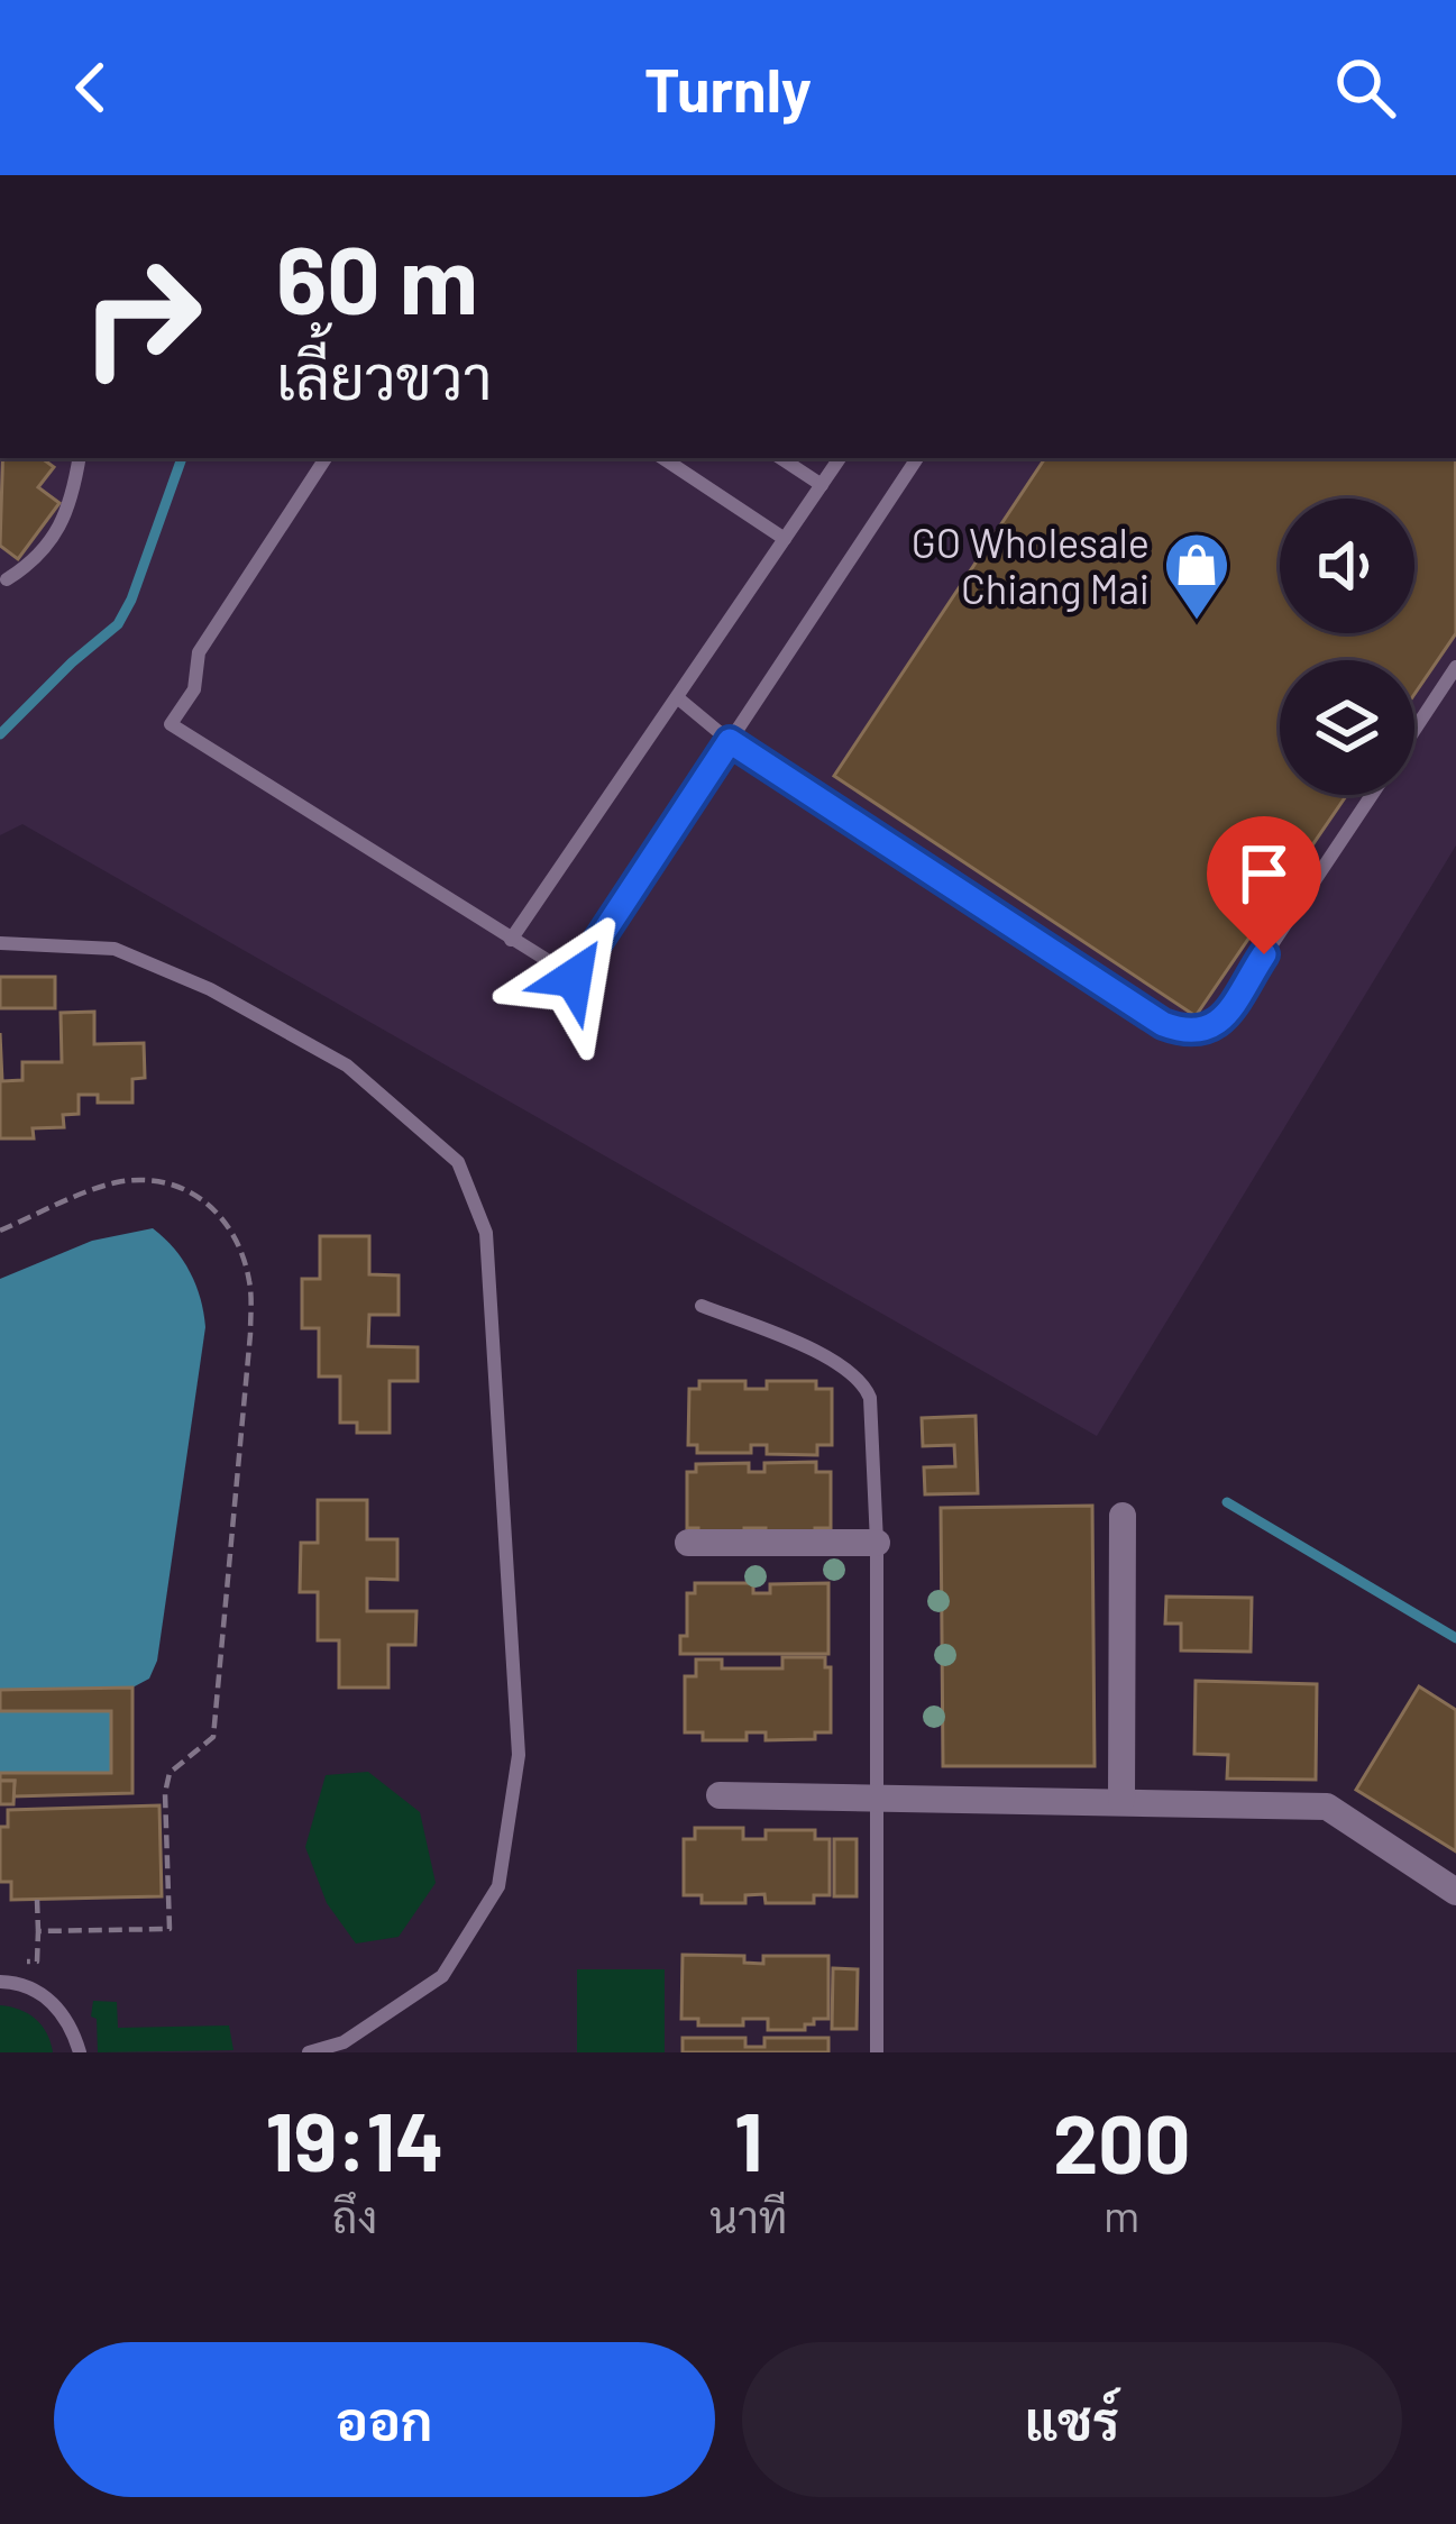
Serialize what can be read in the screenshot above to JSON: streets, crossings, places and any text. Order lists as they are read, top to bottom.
{
  "places": {
    "shop": ["GO Wholesale Chiang Mai"]
  },
  "page": {
    "header": "Turnly",
    "turn": ["60 m", "เลี้ยวขวา"],
    "eta": [
      "19:14",
      "ถึง",
      "1",
      "นาที",
      "200",
      "m"
    ],
    "buttons": ["ออก", "แชร์"]
  }
}
